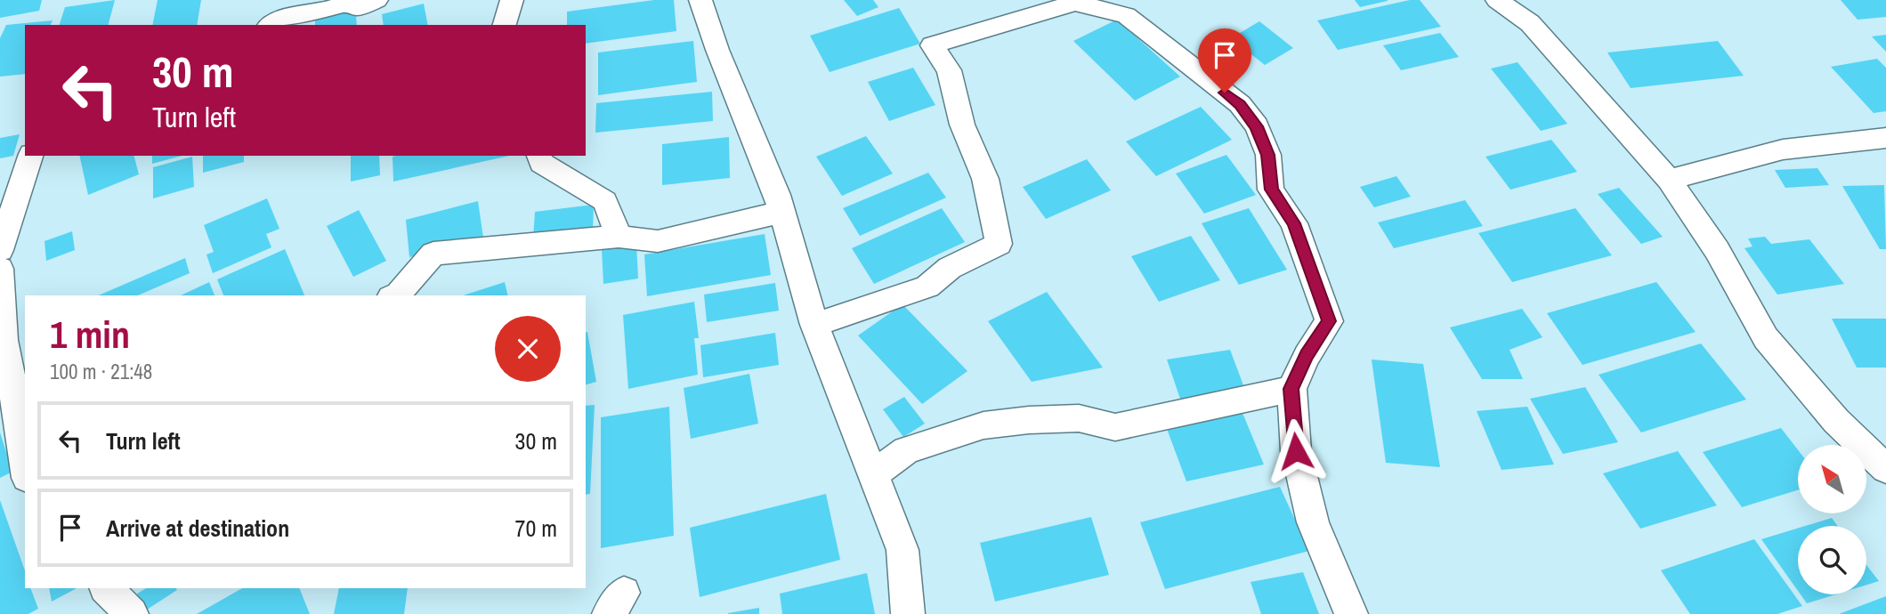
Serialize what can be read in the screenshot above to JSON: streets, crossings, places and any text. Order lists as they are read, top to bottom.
{
  "north": "top left",
  "page": {
    "turn": ["30 m", "Turn left"],
    "heading": ["1 min", "100 m · 21:48"],
    "list": [
      {
        "name": "Turn left",
        "value": "30 m"
      },
      {
        "name": "Arrive at destination",
        "value": "70 m"
      }
    ]
  }
}
